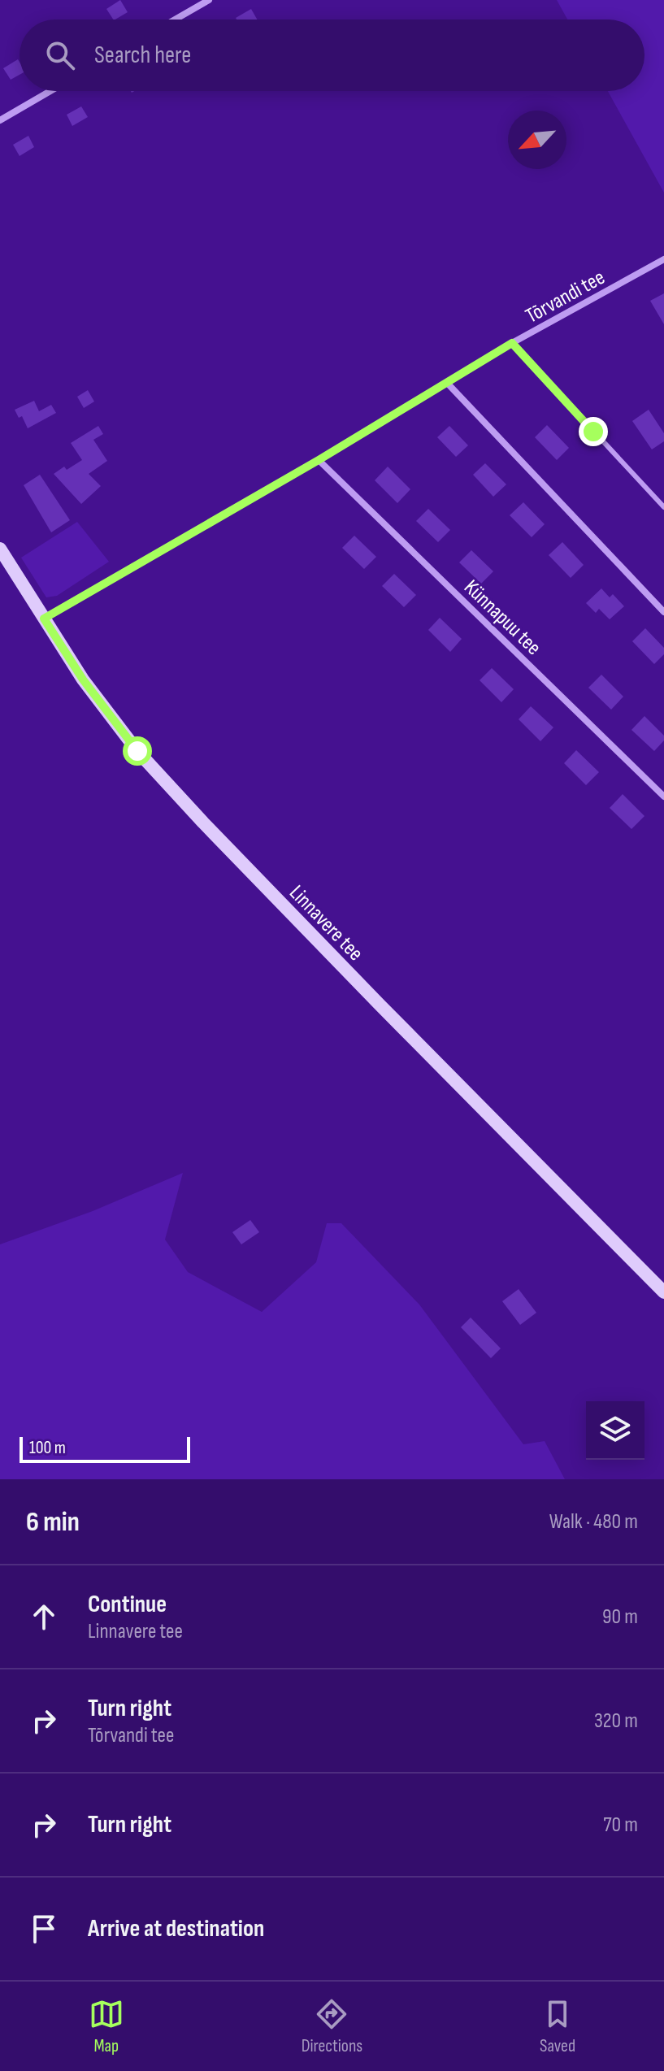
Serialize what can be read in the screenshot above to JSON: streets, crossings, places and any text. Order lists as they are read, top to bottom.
{
  "streets": {
    "street": ["Tõrvandi tee", "Künnapuu tee", "Linnavere tee"]
  },
  "crossings": [
    ["Tõrvandi tee", "Künnapuu tee"],
    ["Tõrvandi tee", "Linnavere tee"]
  ],
  "scale_bar": "100 m",
  "north": "bottom left",
  "page": {
    "search": "Search here",
    "scale": "100 m",
    "heading": ["6 min", "Walk · 480 m"],
    "list": [
      ["Continue", "Linnavere tee", "90 m"],
      ["Turn right", "Tõrvandi tee", "320 m"],
      ["Turn right", "70 m"],
      "Arrive at destination"
    ],
    "nav": ["Map", "Directions", "Saved"]
  }
}
